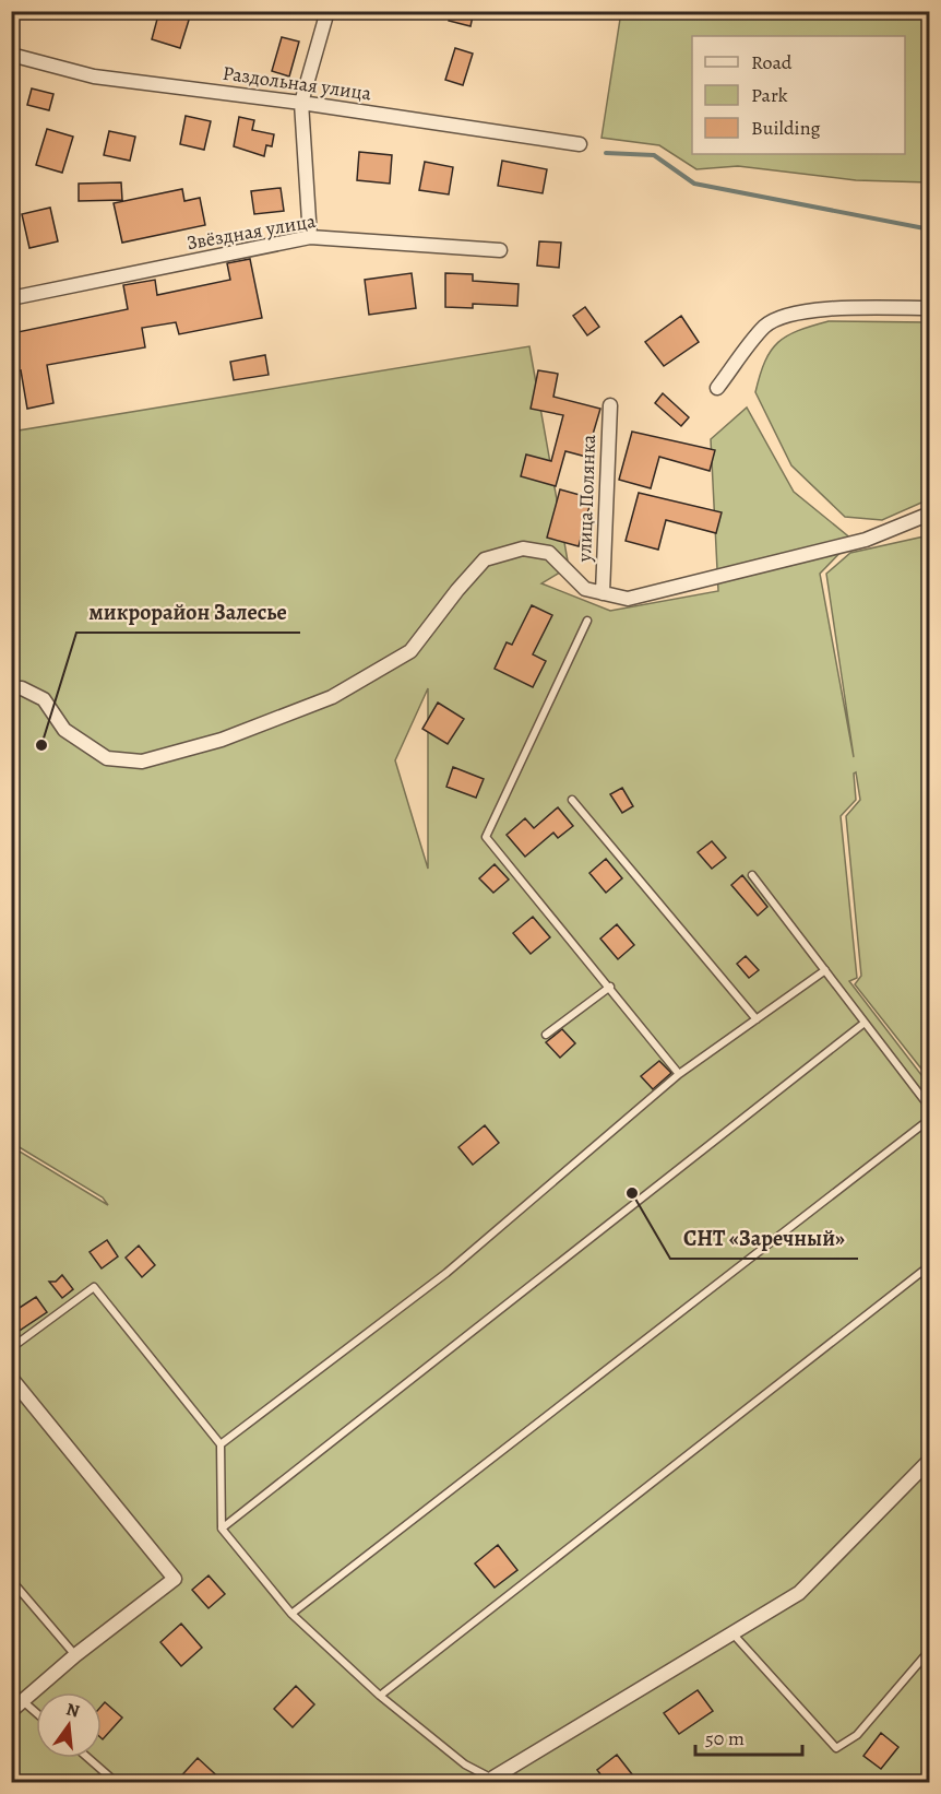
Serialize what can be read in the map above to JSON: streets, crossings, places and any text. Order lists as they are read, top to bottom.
{
  "streets": {
    "street": ["Раздольная улица", "Звёздная улица", "улица Полянка"]
  },
  "places": ["микрорайон Залесье", "СНТ «Заречный»"],
  "legend": ["Road", "Park", "Building"],
  "scale_bar": "50 m",
  "north": "top"
}
